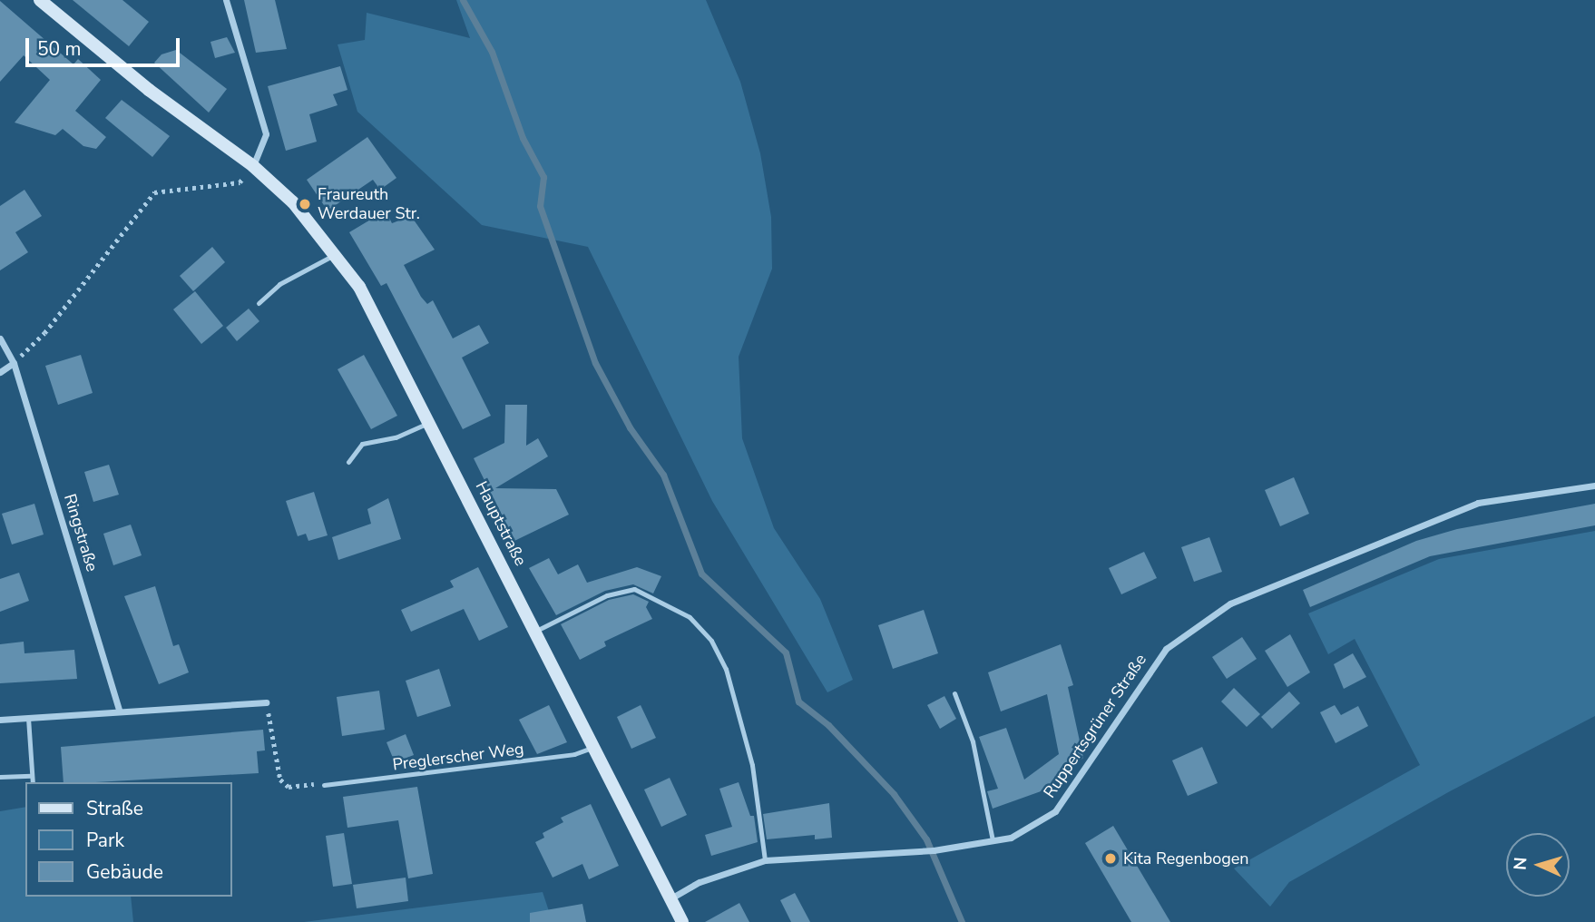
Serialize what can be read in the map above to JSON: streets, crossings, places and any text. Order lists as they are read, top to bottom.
{
  "streets": {
    "main road": ["Hauptstraße"],
    "street": ["Ringstraße", "Ruppertsgrüner Straße"],
    "lane": ["Preglerscher Weg"]
  },
  "crossings": [
    ["Hauptstraße", "Ruppertsgrüner Straße"],
    ["Hauptstraße", "Preglerscher Weg"]
  ],
  "places": ["Fraureuth Werdauer Str.", "Kita Regenbogen"],
  "legend": ["Straße", "Park", "Gebäude"],
  "scale_bar": "50 m",
  "north": "left"
}
